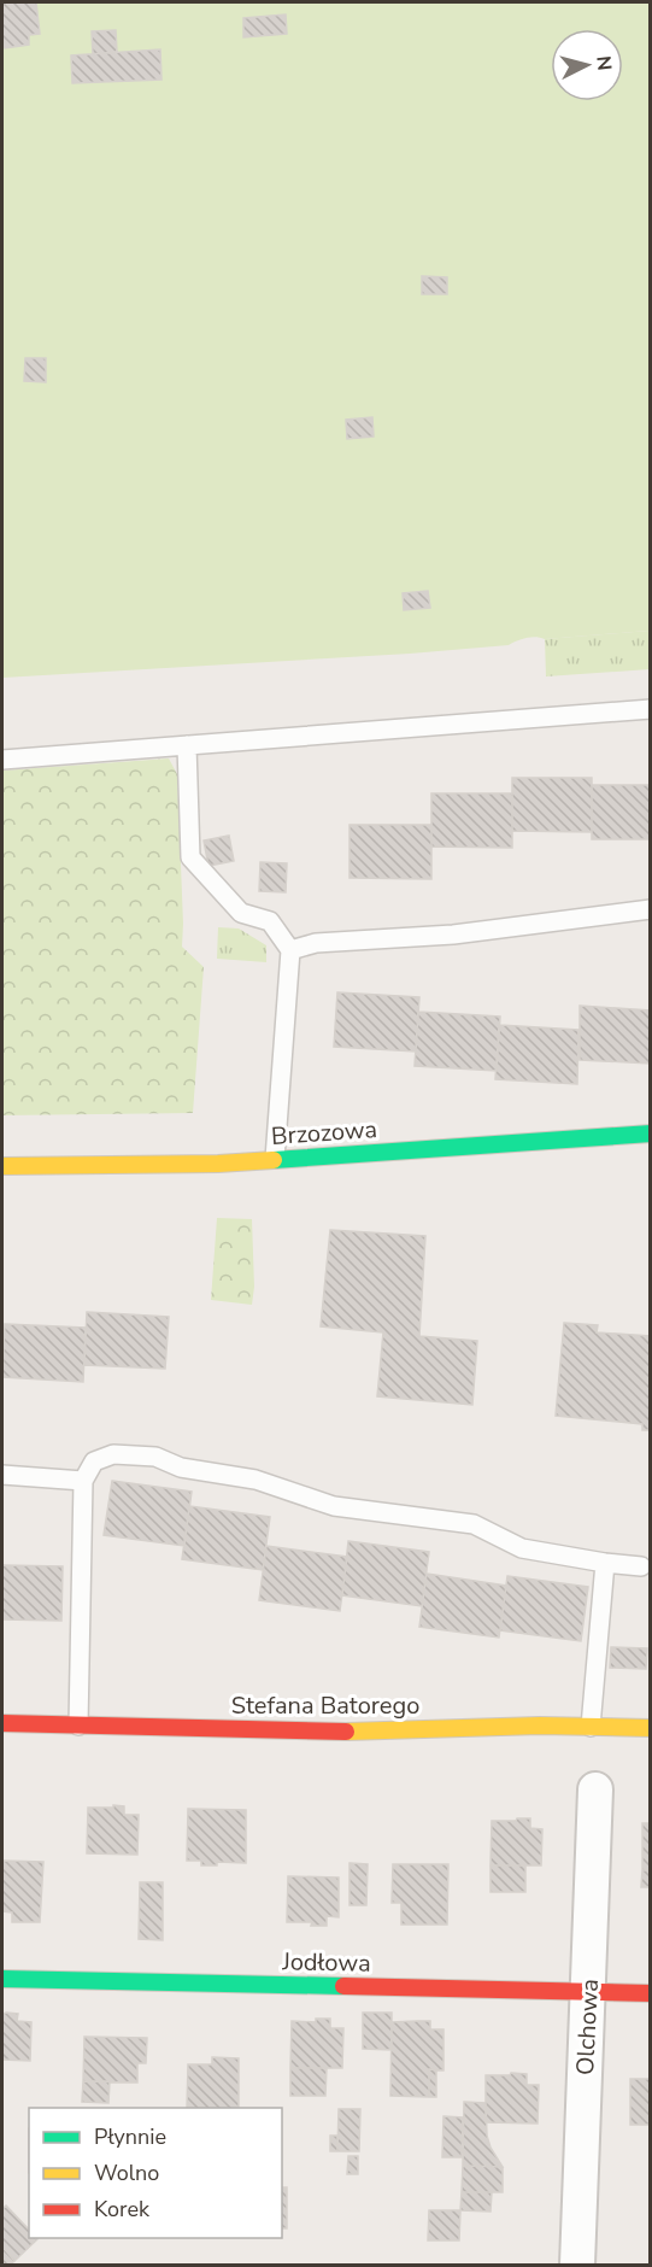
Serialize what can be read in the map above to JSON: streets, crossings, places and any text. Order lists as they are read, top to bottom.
{
  "streets": {
    "street": [
      "Brzozowa",
      "Stefana Batorego",
      "Jodłowa",
      "Olchowa"
    ]
  },
  "crossings": [
    ["Jodłowa", "Olchowa"]
  ],
  "legend": ["Płynnie", "Wolno", "Korek"],
  "north": "right"
}
